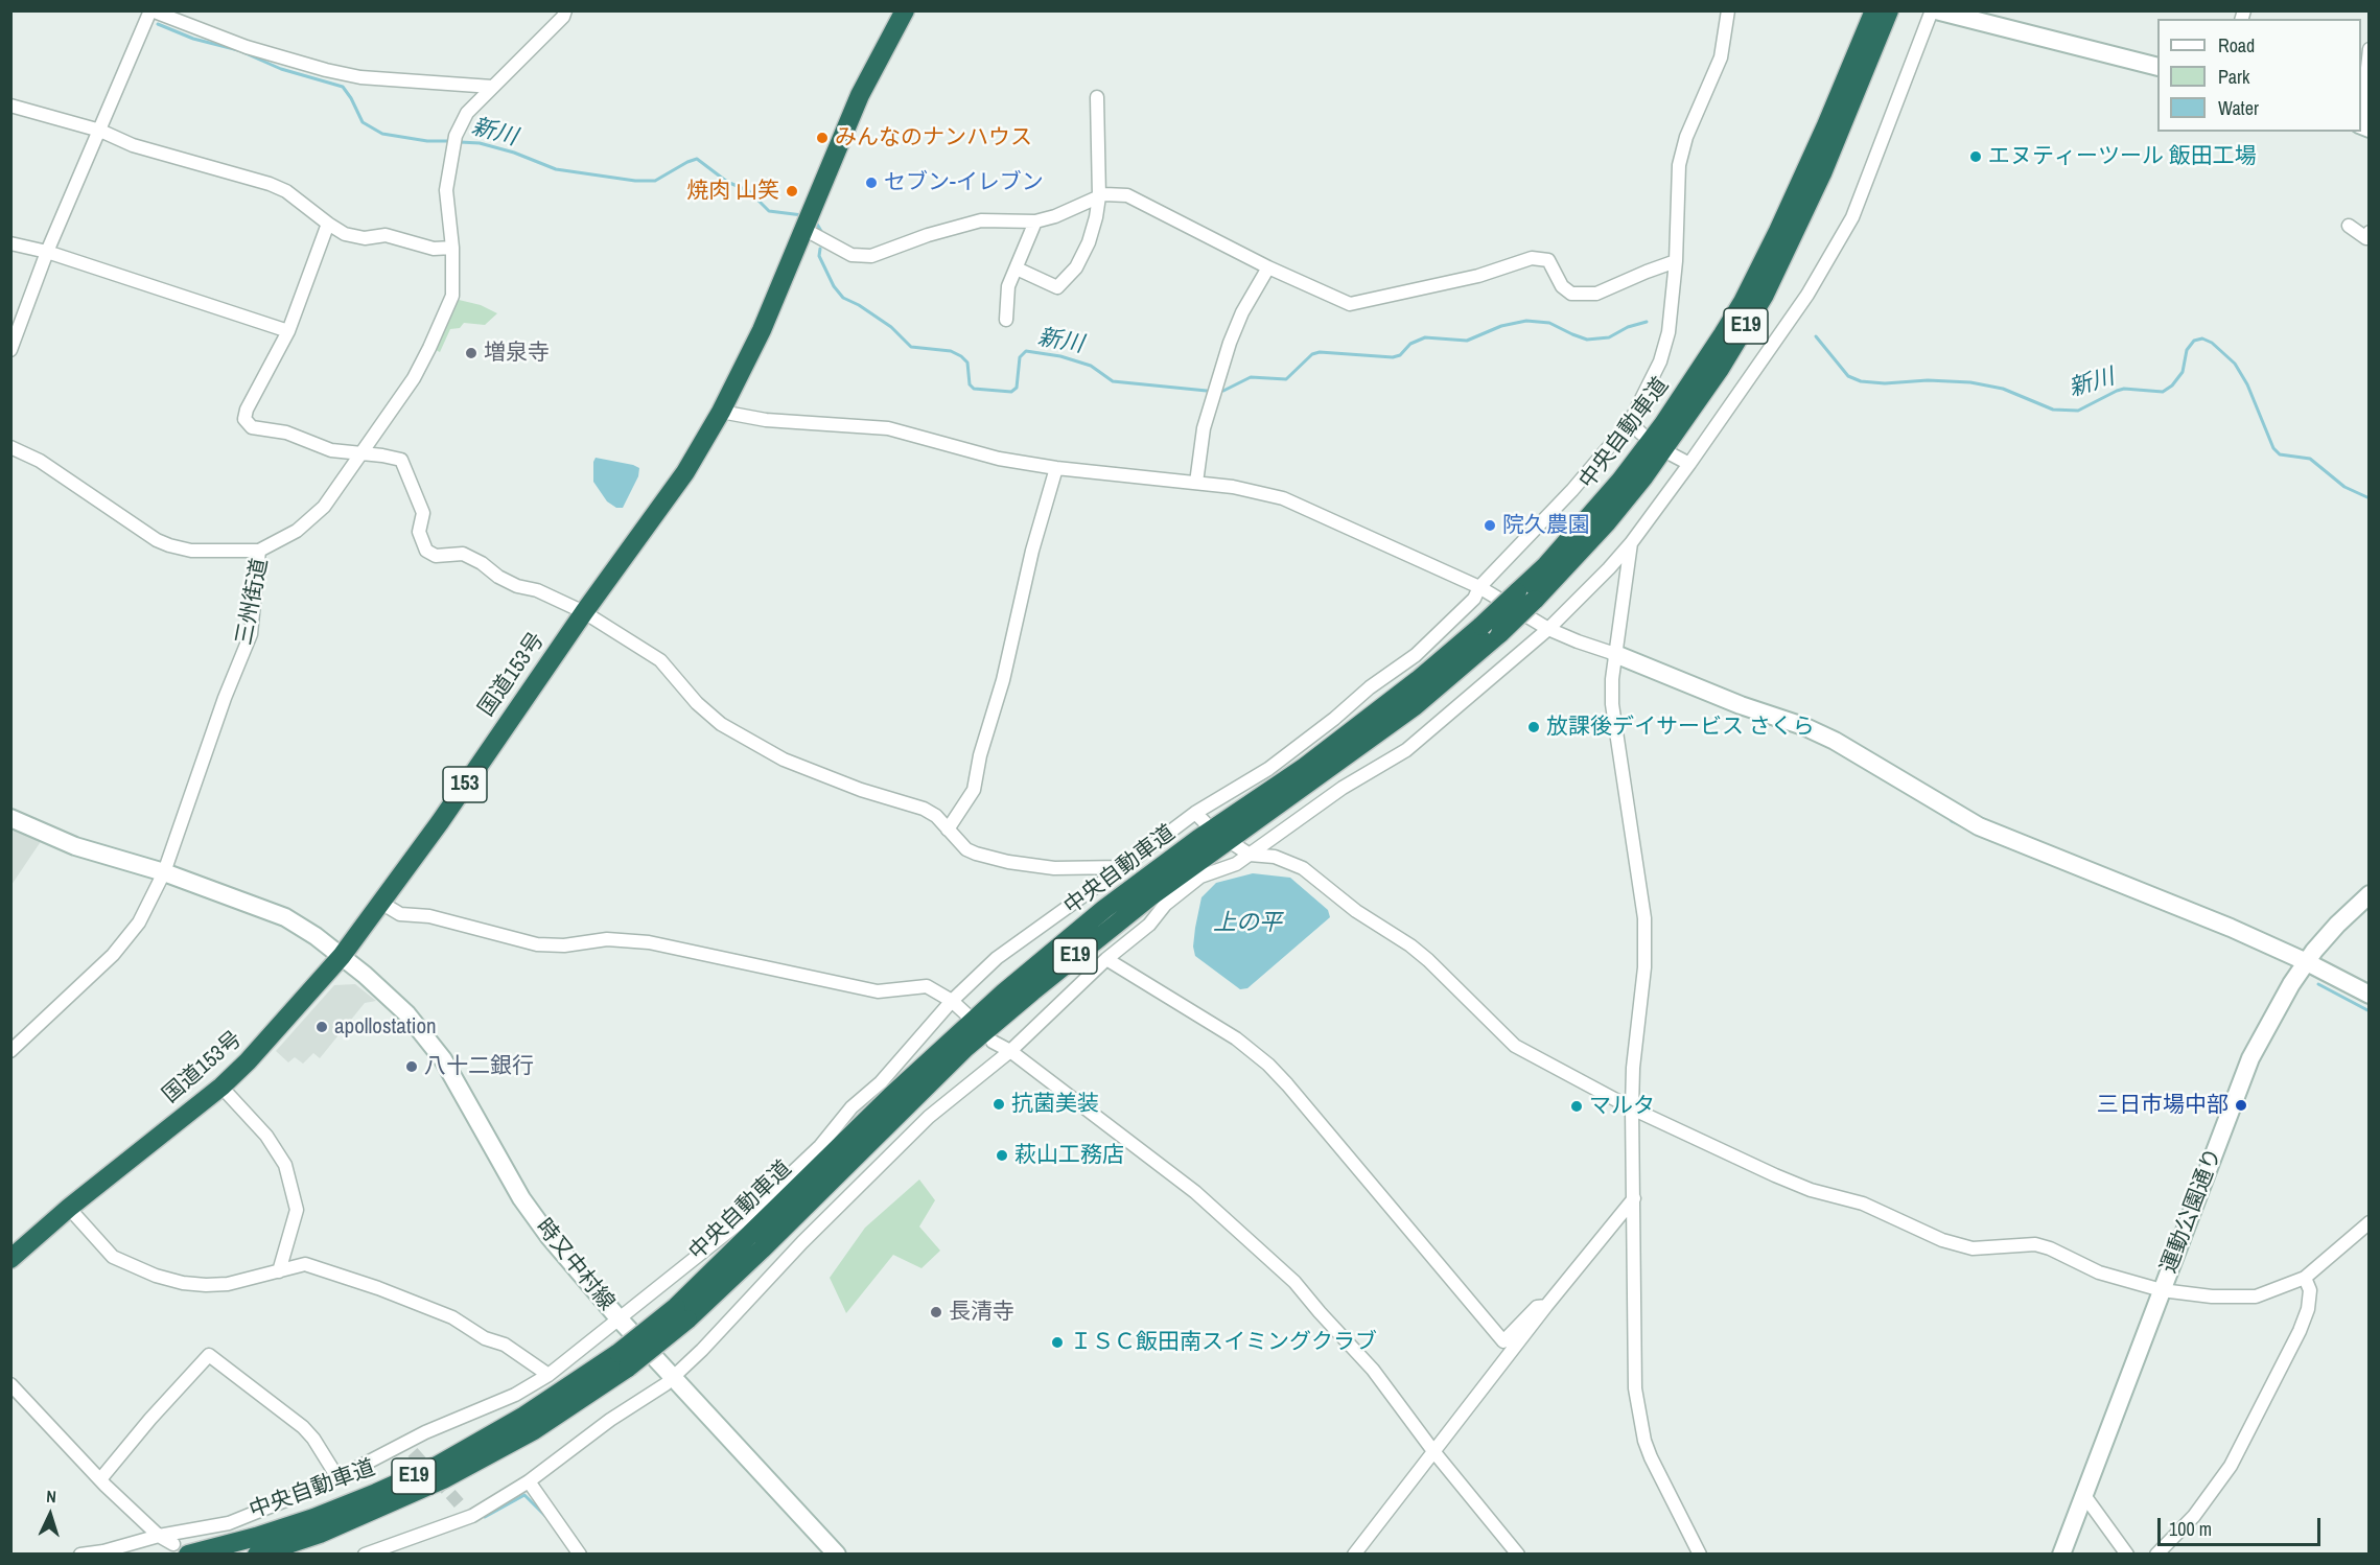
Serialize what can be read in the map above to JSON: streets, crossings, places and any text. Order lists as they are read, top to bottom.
{
  "streets": {
    "highway": [
      "E19",
      "中央自動車道",
      "国道153号",
      "153"
    ],
    "street": ["三州街道", "運動公園通り", "時又中村線"]
  },
  "crossings": [
    ["三州街道", "時又中村線"],
    ["国道153号", "時又中村線"]
  ],
  "water": ["新川", "上の平"],
  "places": [
    "みんなのナンハウス",
    "エヌティーツール 飯田工場",
    "セブン-イレブン",
    "焼肉 山笑",
    "増泉寺",
    "院久農園",
    "放課後デイサービス さくら",
    "apollostation",
    "八十二銀行",
    "抗菌美装",
    "三日市場中部",
    "マルタ",
    "萩山工務店",
    "長清寺",
    "ＩＳＣ飯田南スイミングクラブ"
  ],
  "legend": ["Road", "Park", "Water"],
  "scale_bar": "100 m",
  "north": "top"
}
